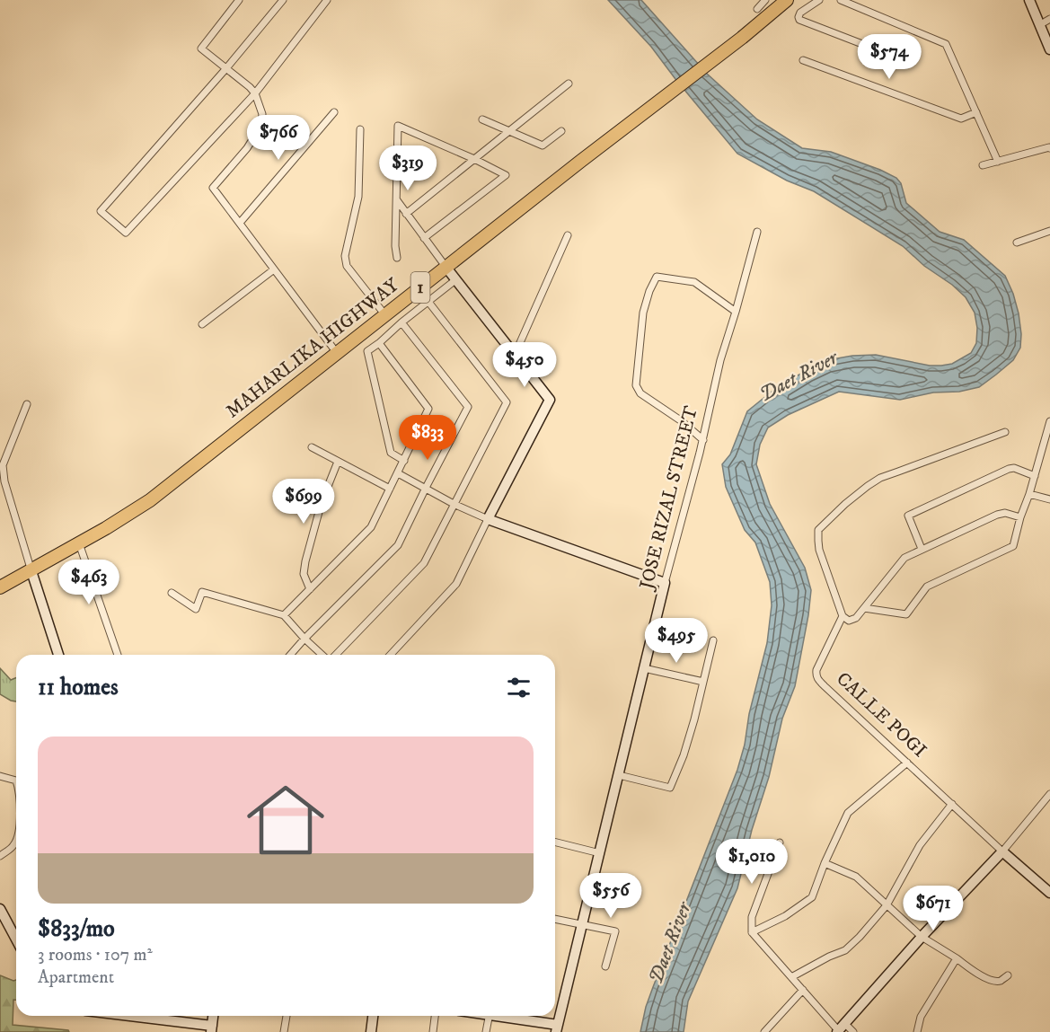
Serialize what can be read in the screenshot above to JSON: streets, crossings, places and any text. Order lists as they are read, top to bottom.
{
  "streets": {
    "highway": ["1", "MAHARLIKA HIGHWAY"],
    "street": ["JOSE RIZAL STREET", "CALLE POGI"]
  },
  "water": ["Daet River"],
  "page": {
    "price": [
      "$574",
      "$766",
      "$319",
      "$450",
      "$833",
      "$699",
      "$463",
      "$495",
      "$1,010",
      "$556",
      "$671"
    ],
    "heading": "11 homes",
    "list": [
      {
        "name": "$833/mo",
        "note": "3 rooms · 107 m² · Apartment"
      }
    ]
  }
}
